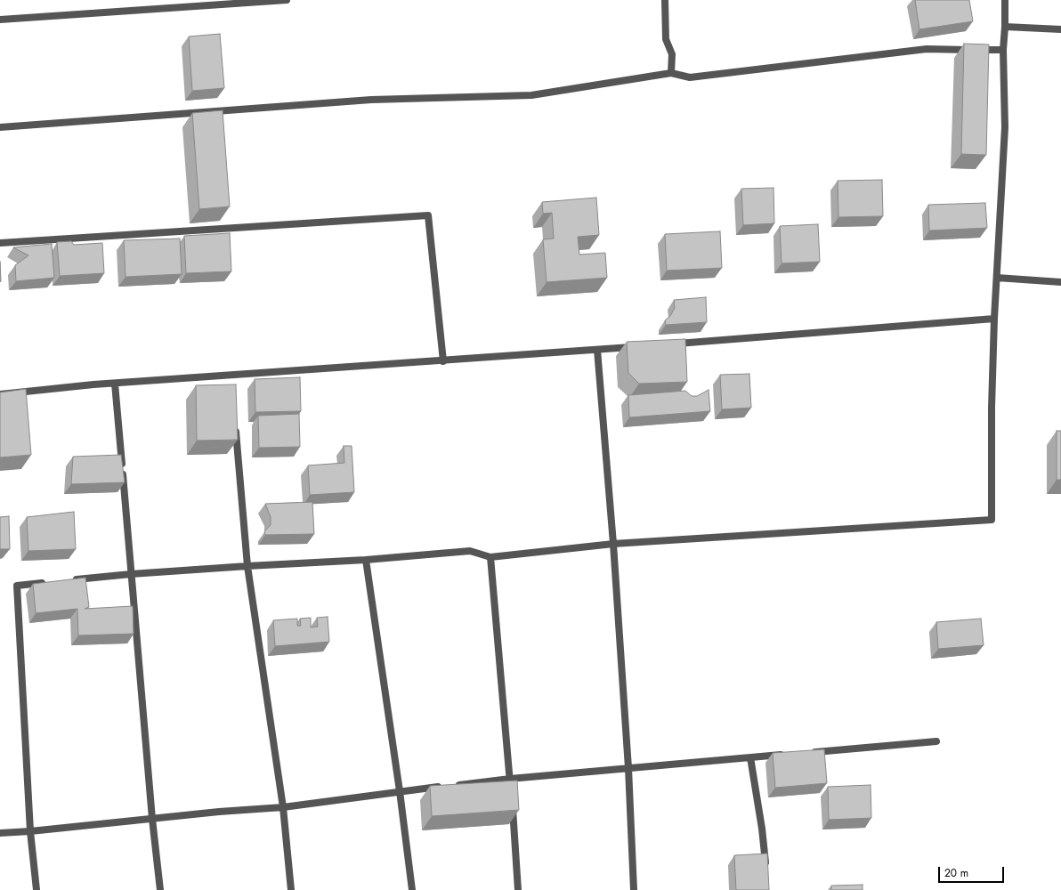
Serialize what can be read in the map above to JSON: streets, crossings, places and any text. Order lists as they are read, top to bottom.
{
  "scale_bar": "20 m"
}
